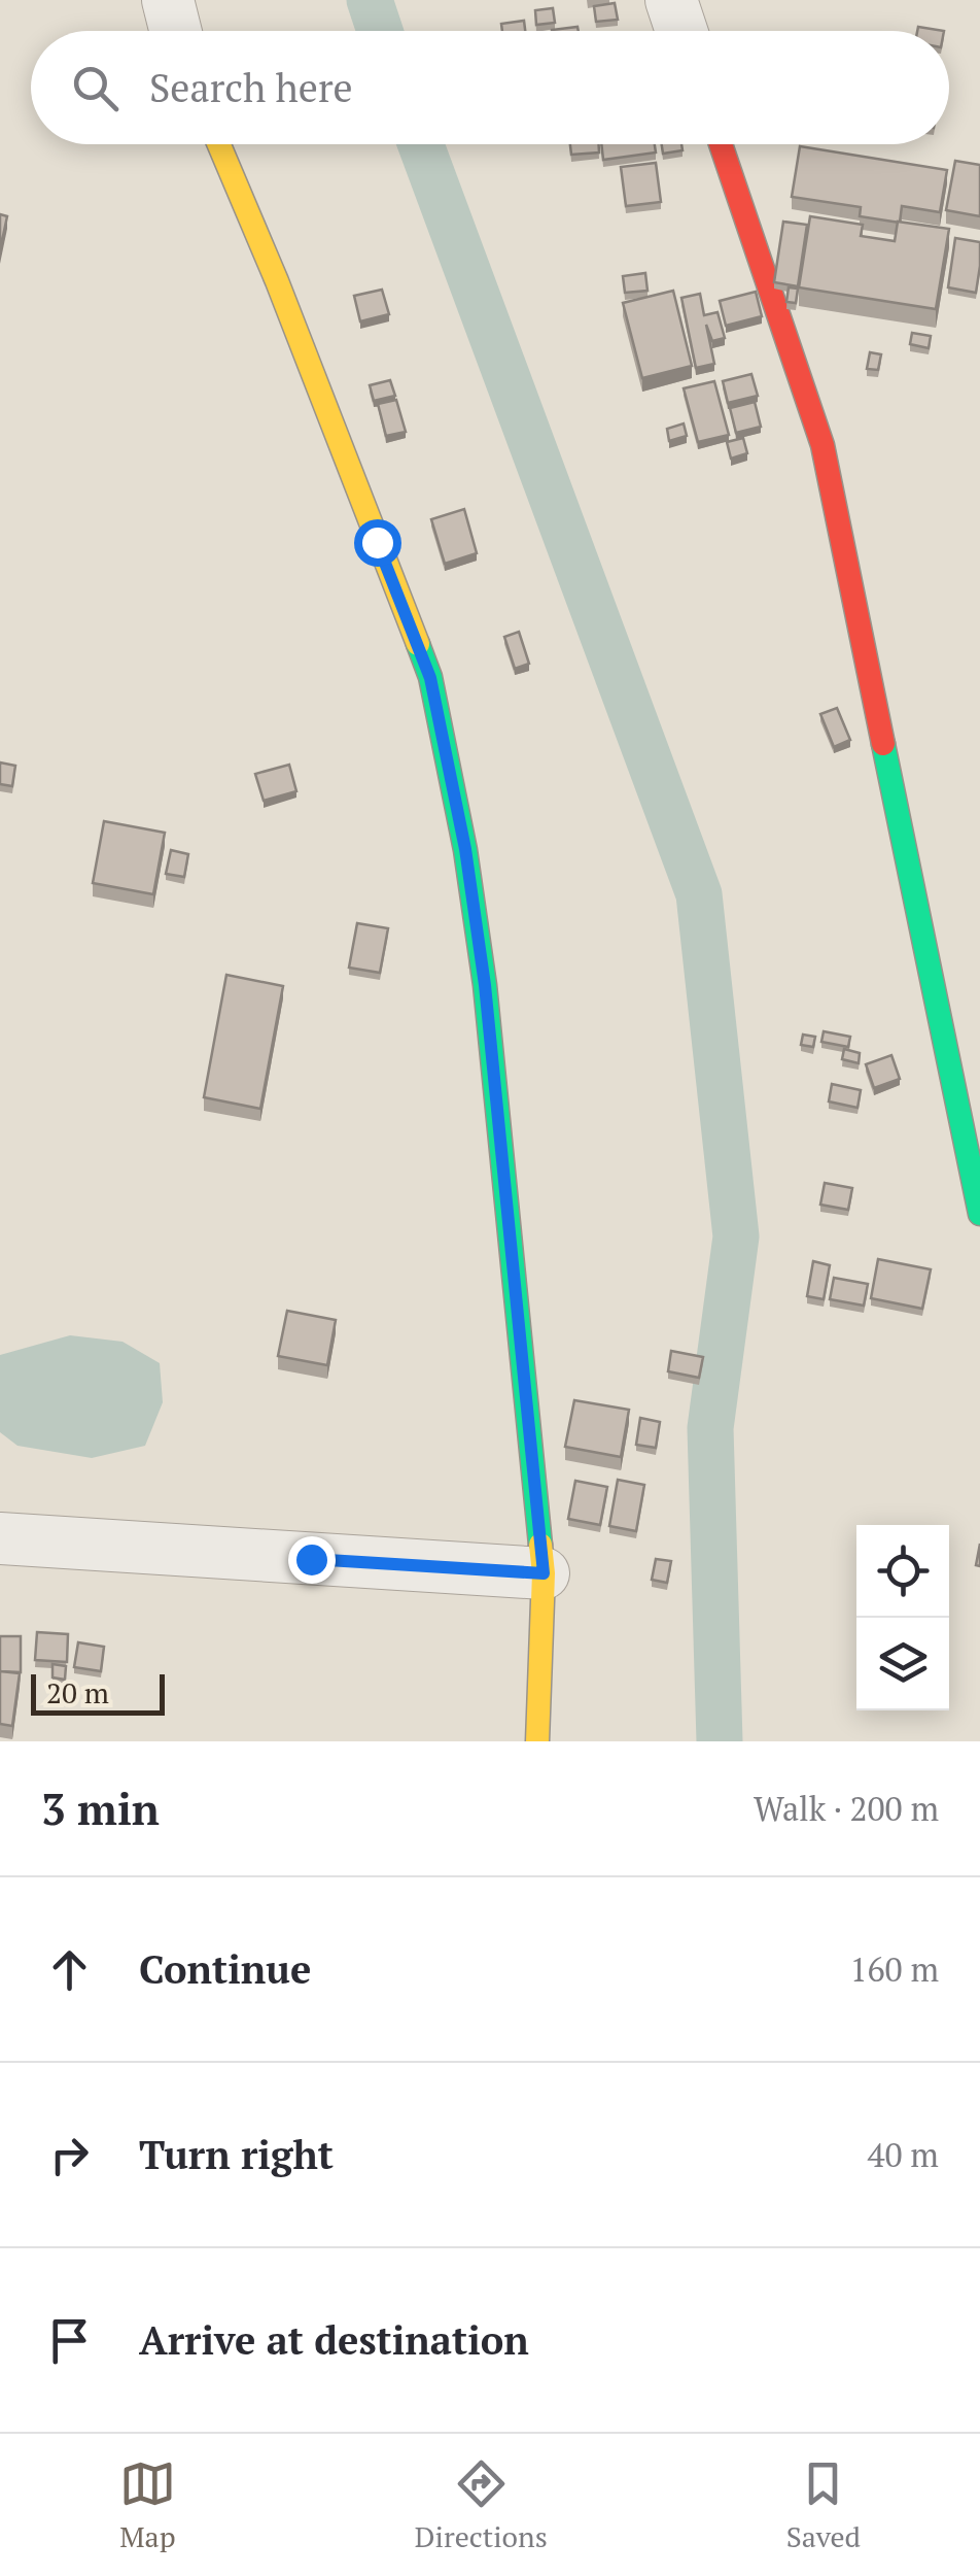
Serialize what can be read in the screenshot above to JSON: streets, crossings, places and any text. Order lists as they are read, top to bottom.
{
  "scale_bar": "20 m",
  "page": {
    "search": "Search here",
    "scale": "20 m",
    "heading": ["3 min", "Walk · 200 m"],
    "list": [
      ["Continue", "160 m"],
      ["Turn right", "40 m"],
      "Arrive at destination"
    ],
    "nav": ["Map", "Directions", "Saved"]
  }
}
